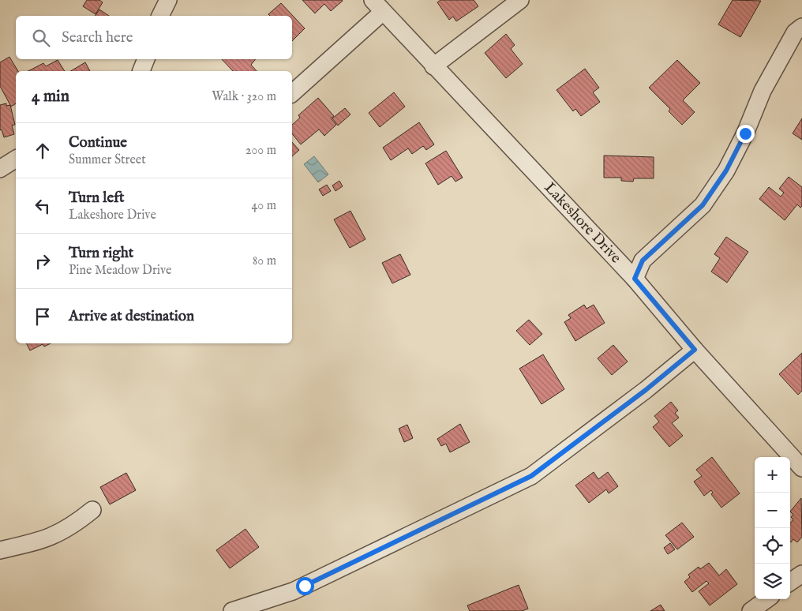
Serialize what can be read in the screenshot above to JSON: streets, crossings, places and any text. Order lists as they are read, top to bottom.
{
  "streets": {
    "street": ["Lakeshore Drive"]
  },
  "page": {
    "search": "Search here",
    "heading": ["4 min", "Walk · 320 m"],
    "list": [
      ["Continue", "Summer Street", "200 m"],
      ["Turn left", "Lakeshore Drive", "40 m"],
      ["Turn right", "Pine Meadow Drive", "80 m"],
      "Arrive at destination"
    ],
    "map_buttons": ["+", "−"]
  }
}
